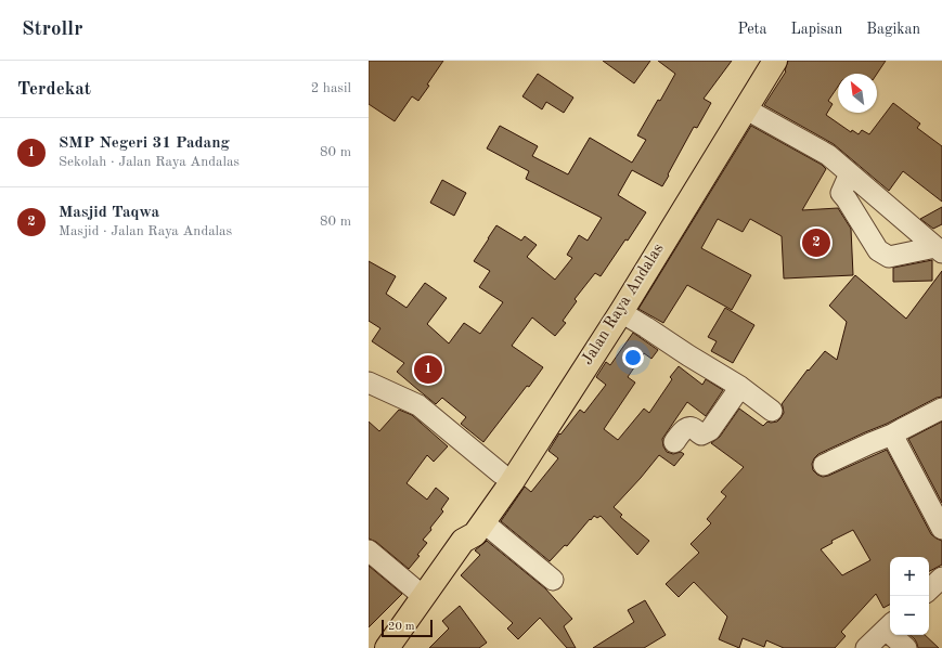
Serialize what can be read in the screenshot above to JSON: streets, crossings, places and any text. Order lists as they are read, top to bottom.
{
  "streets": {
    "main road": ["Jalan Raya Andalas"]
  },
  "scale_bar": "20 m",
  "north": "top left",
  "page": {
    "header": "Strollr",
    "nav": ["Peta", "Lapisan", "Bagikan"],
    "heading": ["Terdekat", "2 hasil"],
    "list": [
      {
        "mark": "1",
        "name": "SMP Negeri 31 Padang",
        "note": "Sekolah · Jalan Raya Andalas",
        "value": "80 m"
      },
      {
        "mark": "2",
        "name": "Masjid Taqwa",
        "note": "Masjid · Jalan Raya Andalas",
        "value": "80 m"
      }
    ],
    "pins": ["2", "1"],
    "map_buttons": ["+", "−"],
    "scale": "20 m"
  }
}
